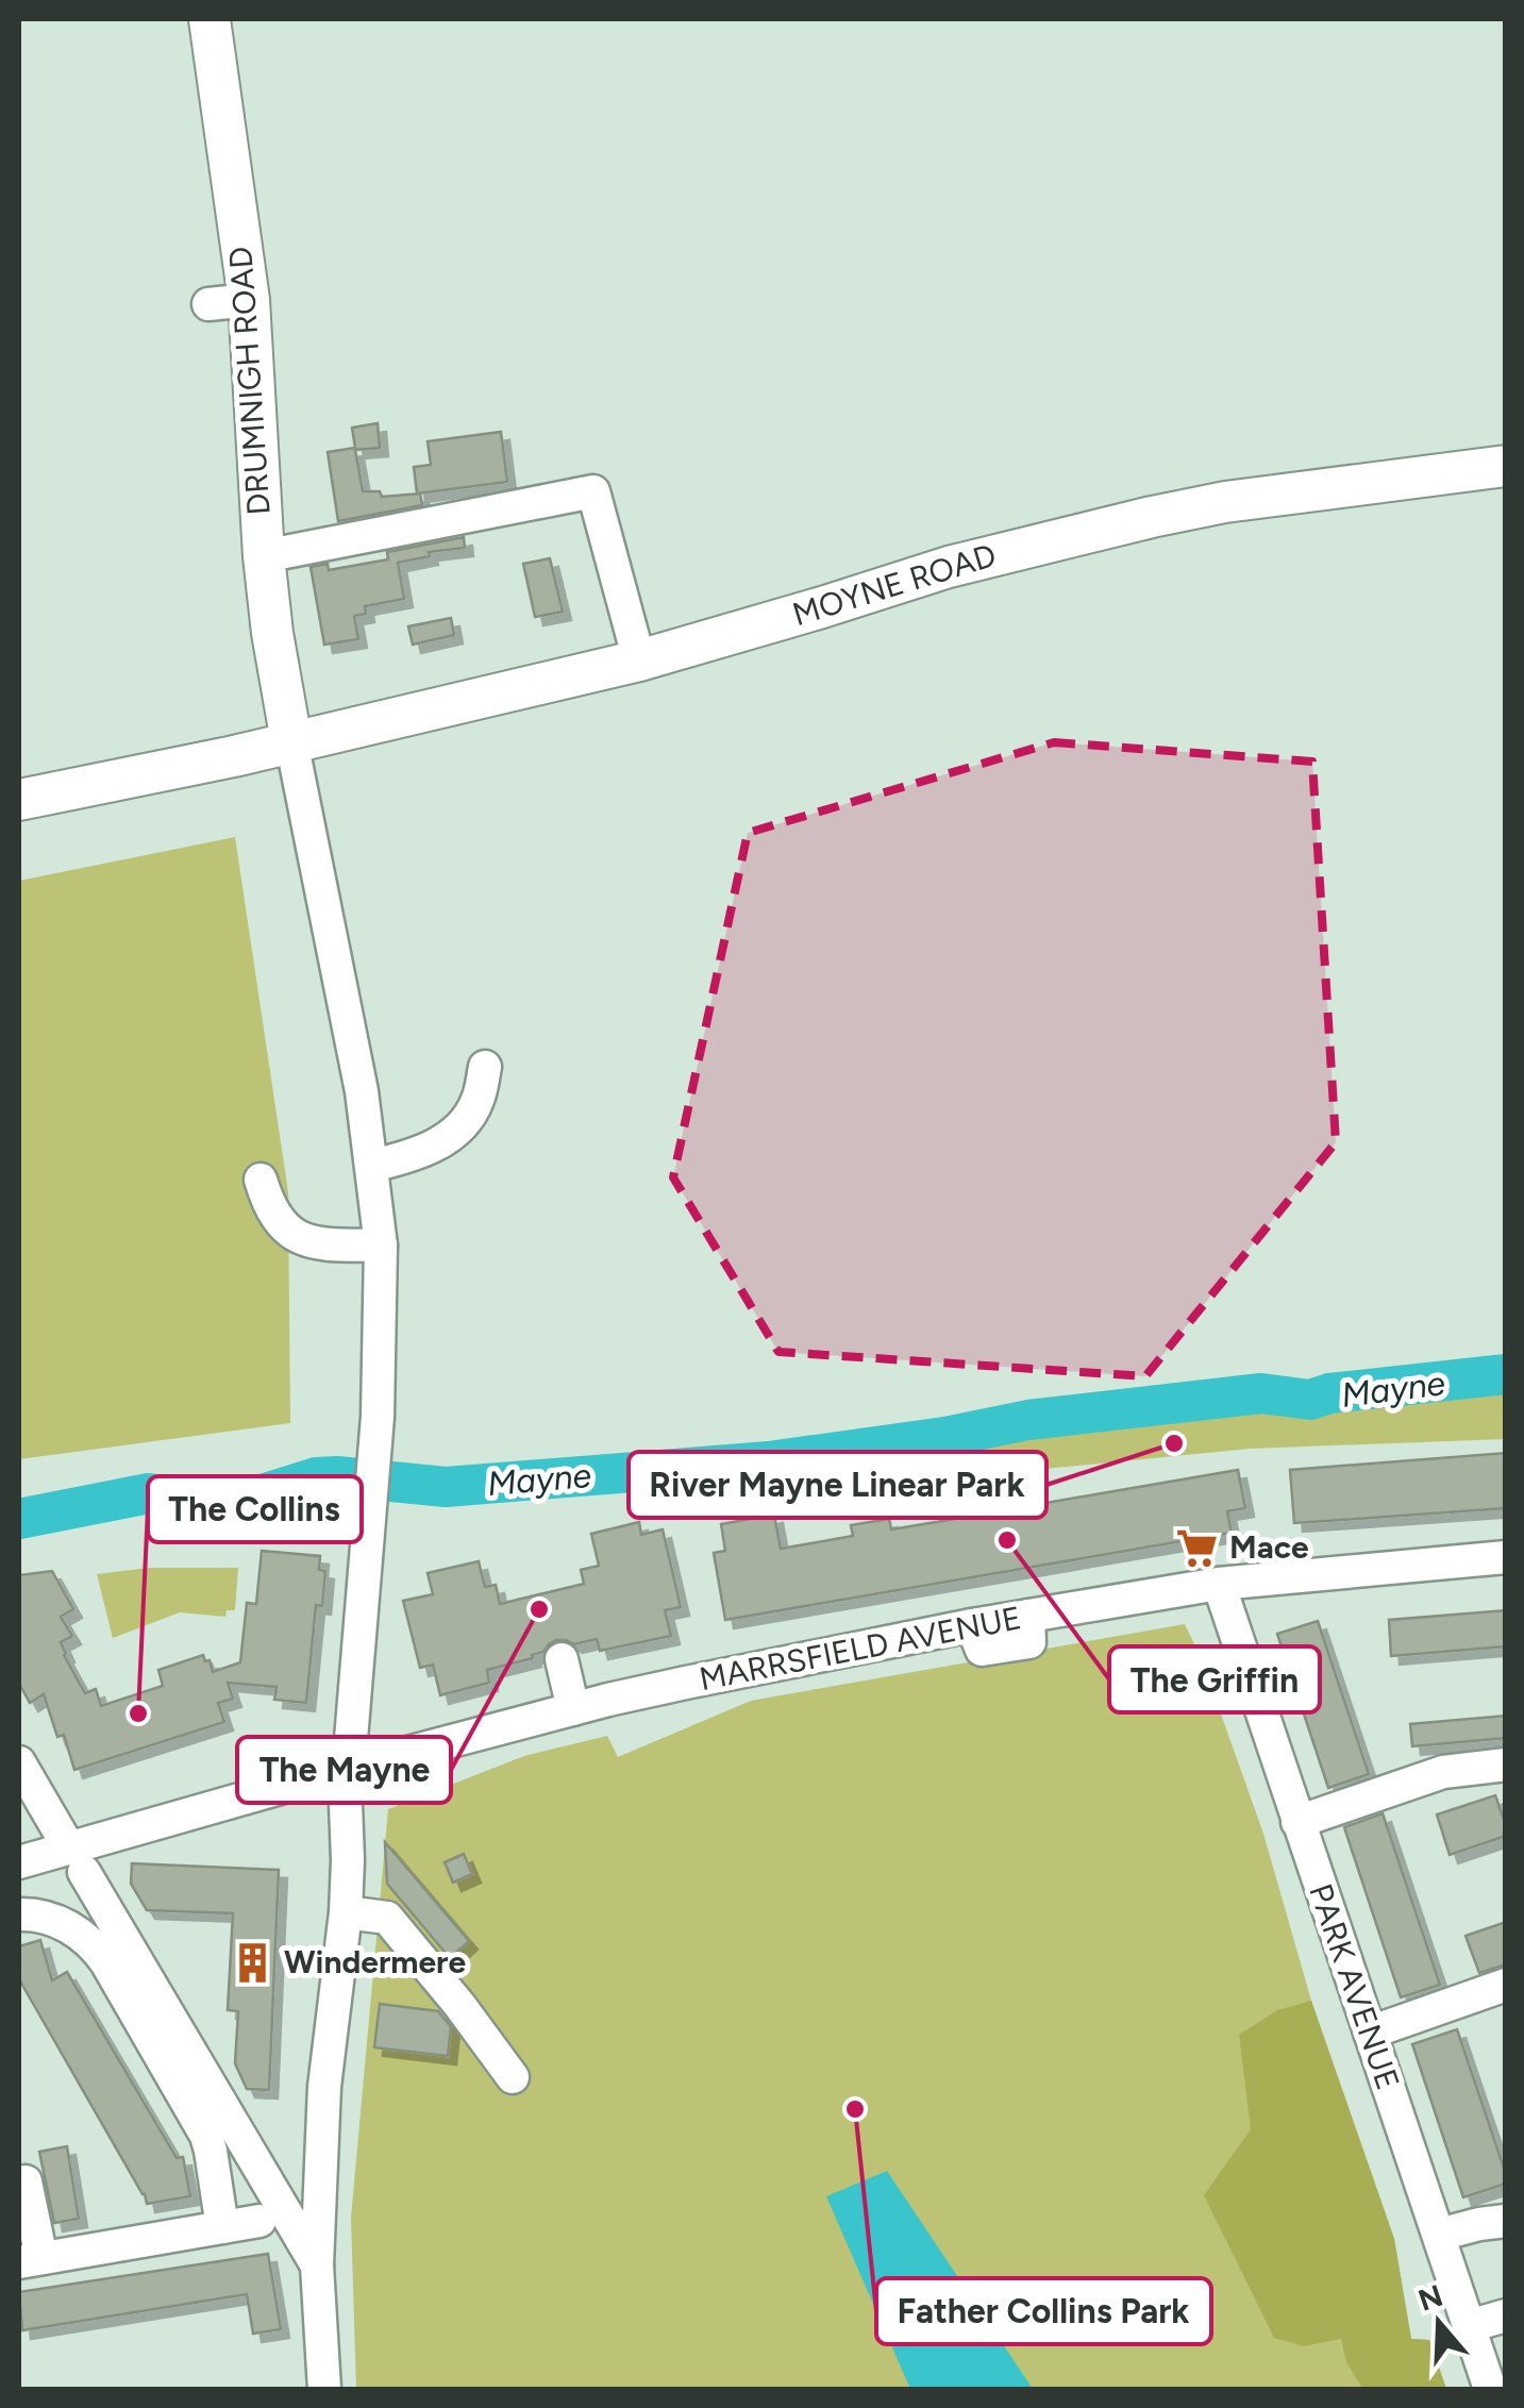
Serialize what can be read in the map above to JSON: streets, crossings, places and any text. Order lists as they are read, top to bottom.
{
  "streets": {
    "main road": ["DRUMNIGH ROAD", "MOYNE ROAD"],
    "street": ["MARRSFIELD AVENUE", "PARK AVENUE"]
  },
  "crossings": [
    ["DRUMNIGH ROAD", "MOYNE ROAD"],
    ["MARRSFIELD AVENUE", "PARK AVENUE"]
  ],
  "water": ["Mayne"],
  "places": {
    "other": [
      "River Mayne Linear Park",
      "The Griffin",
      "The Mayne",
      "The Collins",
      "Father Collins Park"
    ],
    "supermarket": ["Mace"],
    "building": ["Windermere"]
  },
  "north": "top"
}
